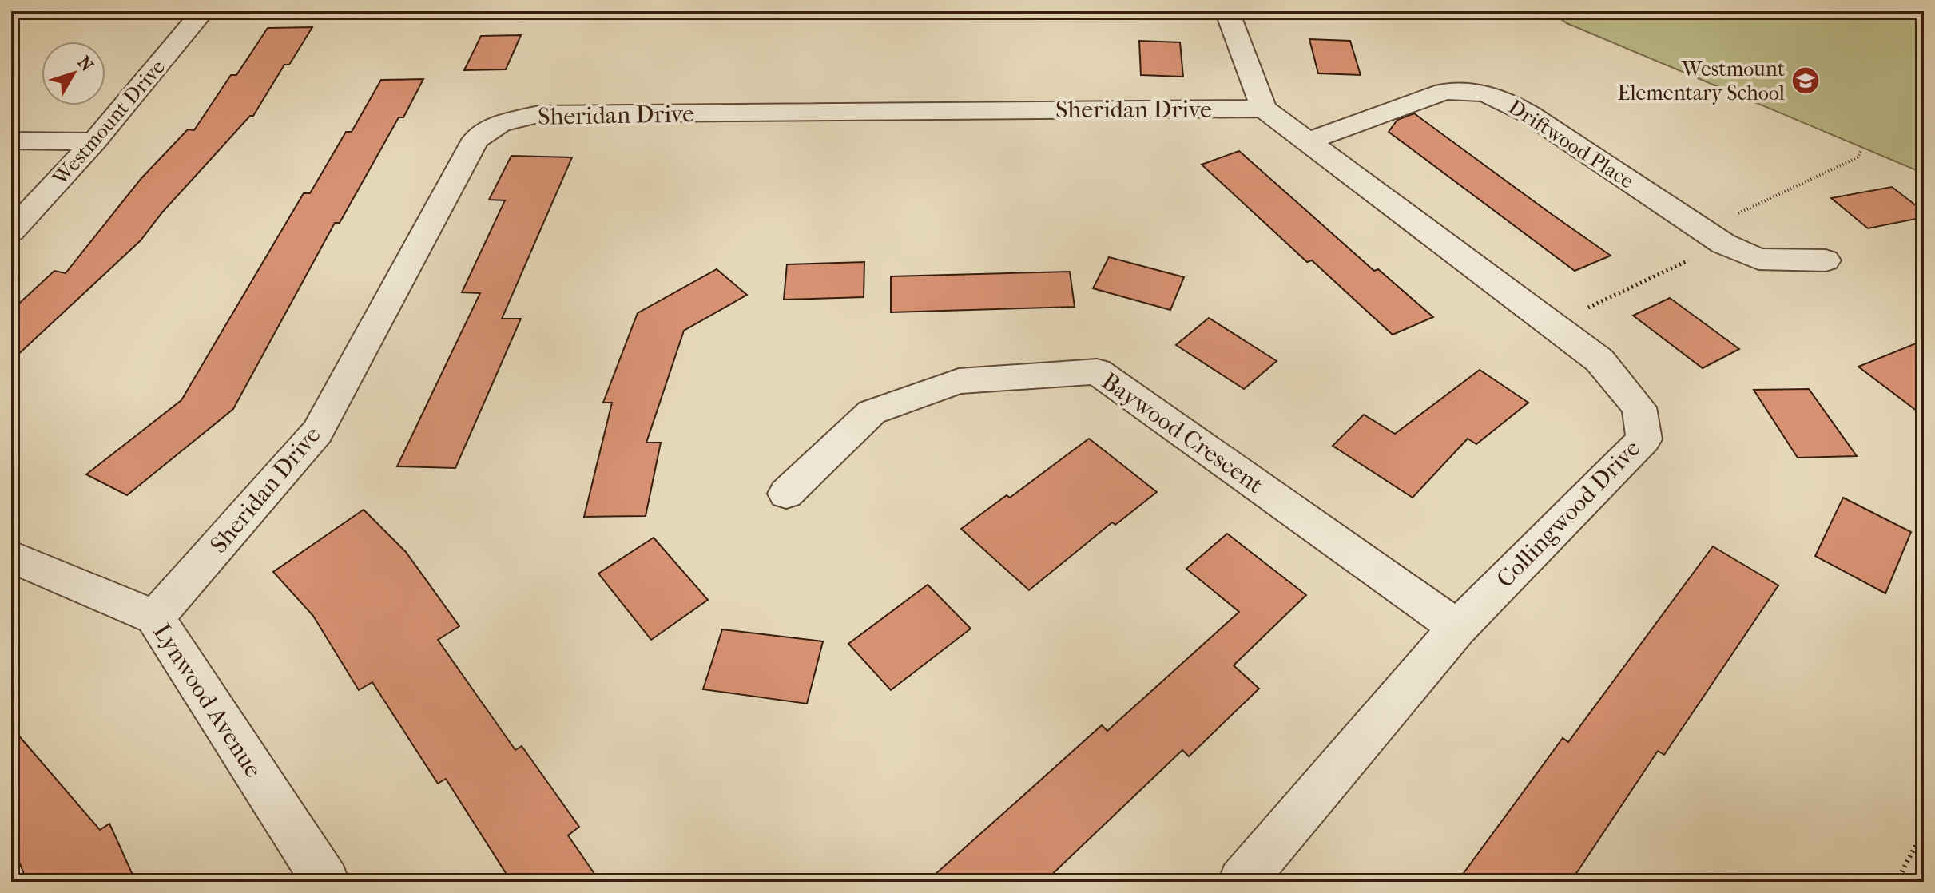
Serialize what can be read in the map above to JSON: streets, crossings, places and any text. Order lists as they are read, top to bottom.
{
  "streets": {
    "street": [
      "Sheridan Drive",
      "Westmount Drive",
      "Driftwood Place",
      "Baywood Crescent",
      "Collingwood Drive",
      "Lynwood Avenue"
    ]
  },
  "crossings": [
    ["Sheridan Drive", "Collingwood Drive"],
    ["Sheridan Drive", "Lynwood Avenue"],
    ["Driftwood Place", "Collingwood Drive"],
    ["Baywood Crescent", "Collingwood Drive"]
  ],
  "places": {
    "school or university": ["Westmount Elementary School"]
  },
  "north": "top right"
}
